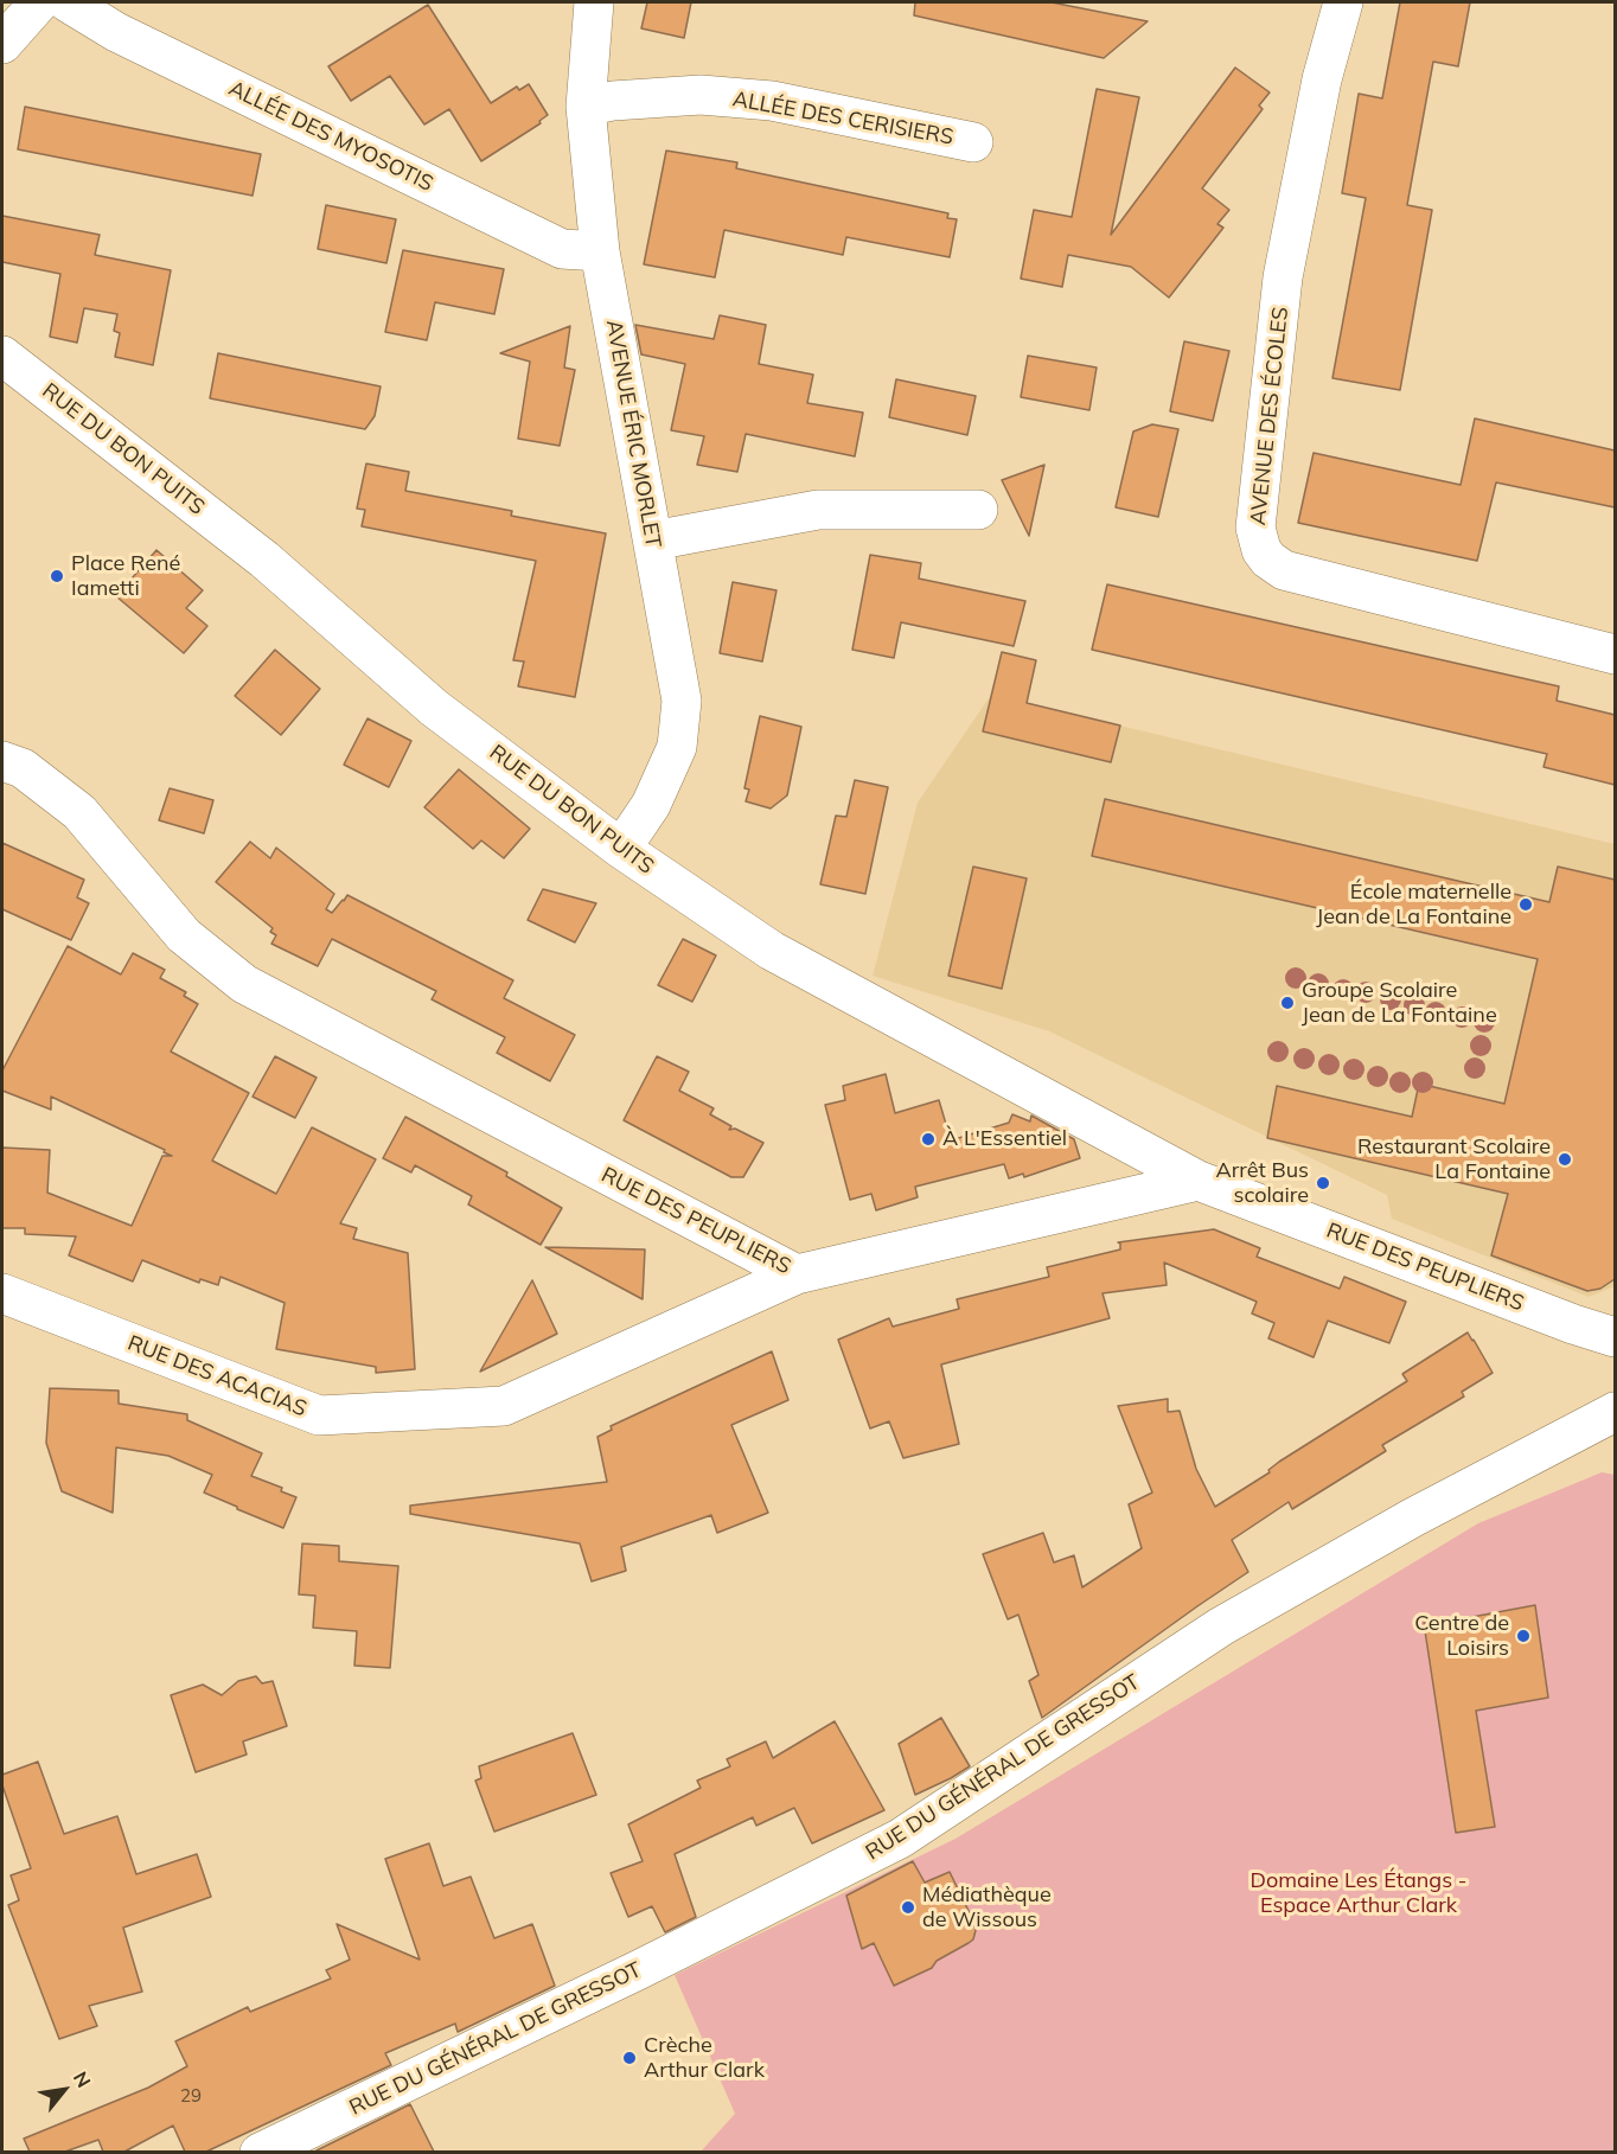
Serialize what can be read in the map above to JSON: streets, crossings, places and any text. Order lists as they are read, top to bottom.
{
  "streets": {
    "street": [
      "ALLÉE DES CERISIERS",
      "ALLÉE DES MYOSOTIS",
      "AVENUE DES ÉCOLES",
      "AVENUE ÉRIC MORLET",
      "RUE DU BON PUITS",
      "RUE DES PEUPLIERS",
      "RUE DES ACACIAS",
      "RUE DU GÉNÉRAL DE GRESSOT"
    ]
  },
  "crossings": [
    ["ALLÉE DES CERISIERS", "AVENUE ÉRIC MORLET"],
    ["ALLÉE DES MYOSOTIS", "AVENUE ÉRIC MORLET"],
    ["AVENUE ÉRIC MORLET", "RUE DU BON PUITS"],
    ["RUE DU BON PUITS", "RUE DES PEUPLIERS"],
    ["RUE DES PEUPLIERS", "RUE DES ACACIAS"]
  ],
  "parks": ["Domaine Les Étangs - Espace Arthur Clark"],
  "places": [
    "Place René Iametti",
    "École maternelle Jean de La Fontaine",
    "Groupe Scolaire Jean de La Fontaine",
    "À L'Essentiel",
    "Restaurant Scolaire La Fontaine",
    "Arrêt Bus scolaire",
    "Centre de Loisirs",
    "Médiathèque de Wissous",
    "Crèche Arthur Clark"
  ],
  "house_numbers": ["29"],
  "north": "top right"
}
